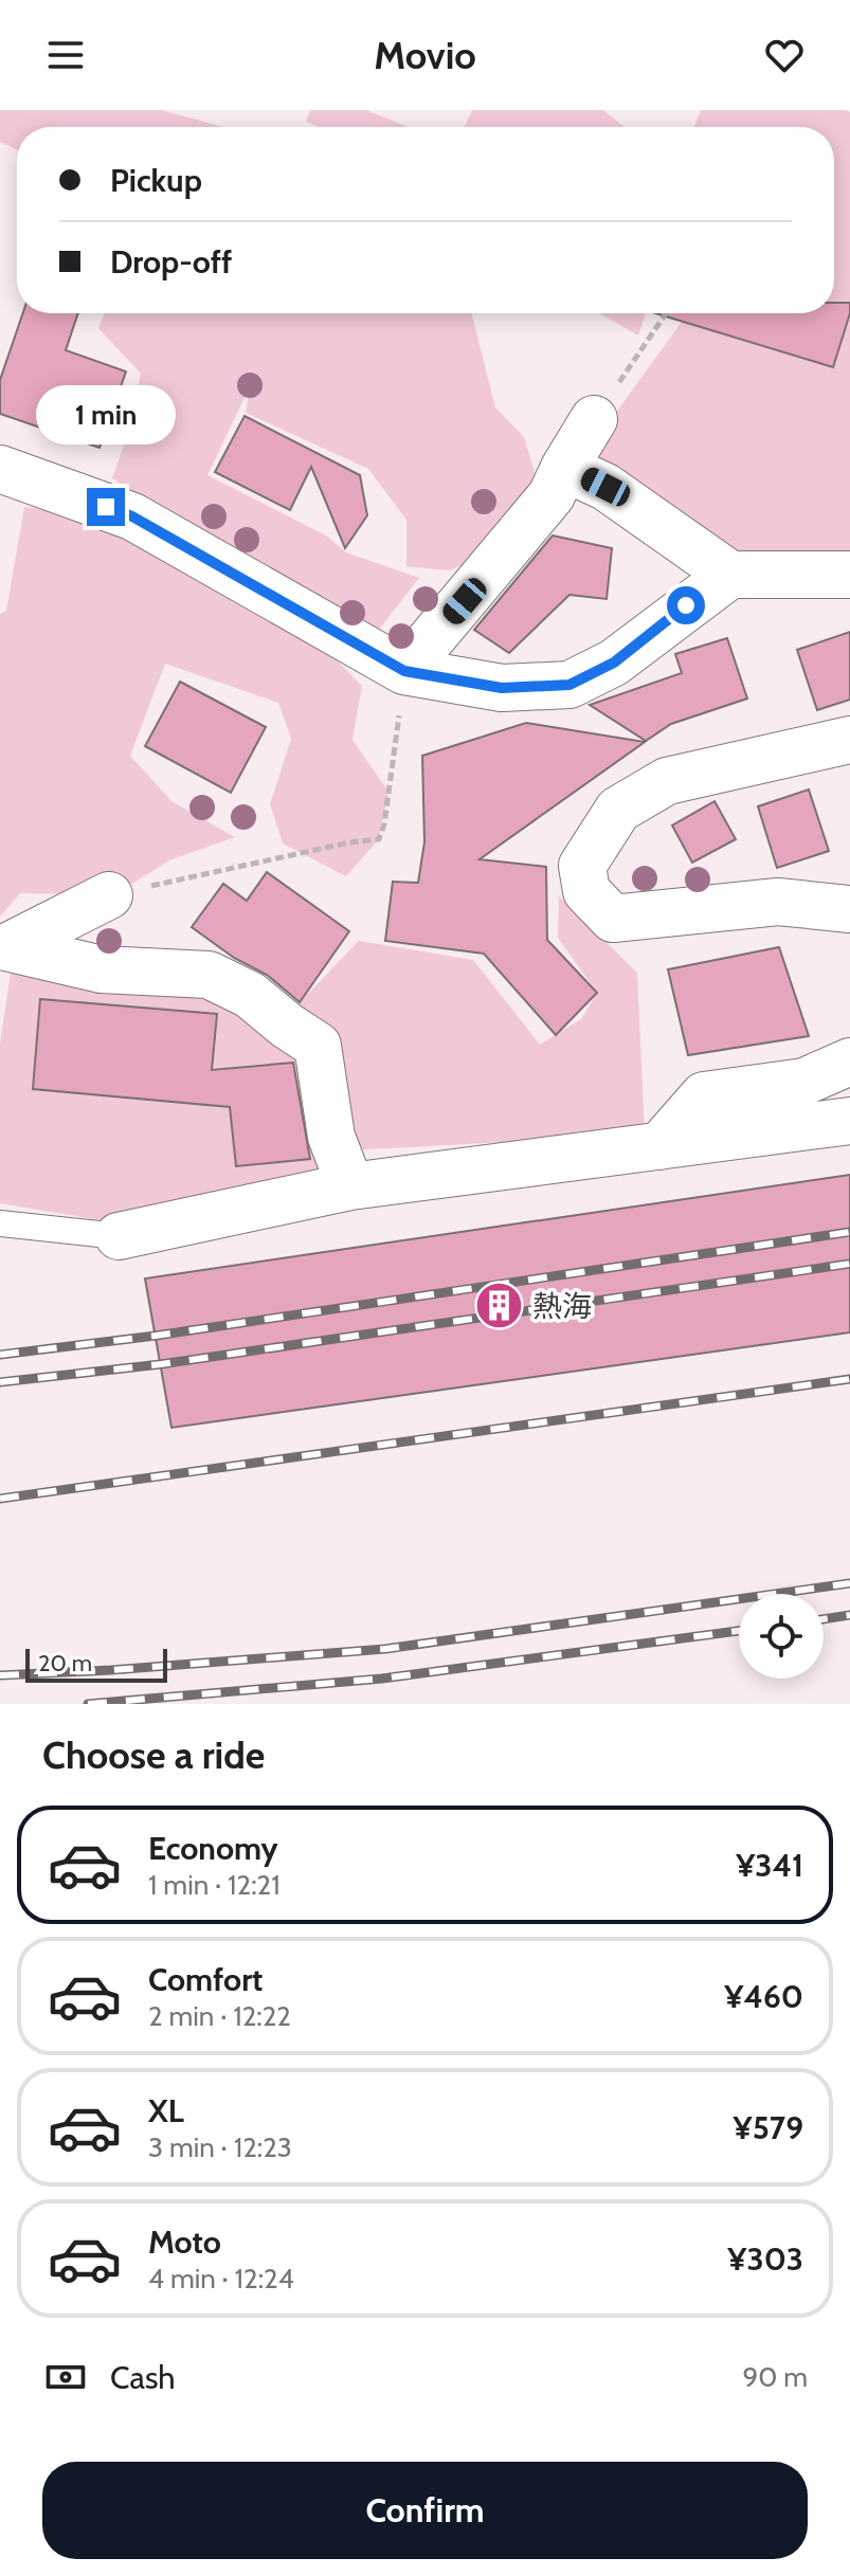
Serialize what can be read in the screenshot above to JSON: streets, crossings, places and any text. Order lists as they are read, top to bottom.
{
  "places": {
    "building": ["熱海"]
  },
  "scale_bar": "20 m",
  "page": {
    "header": "Movio",
    "banner": ["Pickup", "Drop-off"],
    "bubble": "1 min",
    "scale": "20 m",
    "heading": "Choose a ride",
    "list": [
      {
        "name": "Economy",
        "note": "1 min · 12:21",
        "value": "¥341"
      },
      {
        "name": "Comfort",
        "note": "2 min · 12:22",
        "value": "¥460"
      },
      {
        "name": "XL",
        "note": "3 min · 12:23",
        "value": "¥579"
      },
      {
        "name": "Moto",
        "note": "4 min · 12:24",
        "value": "¥303"
      }
    ],
    "pay": ["Cash", "90 m"],
    "buttons": "Confirm"
  }
}
